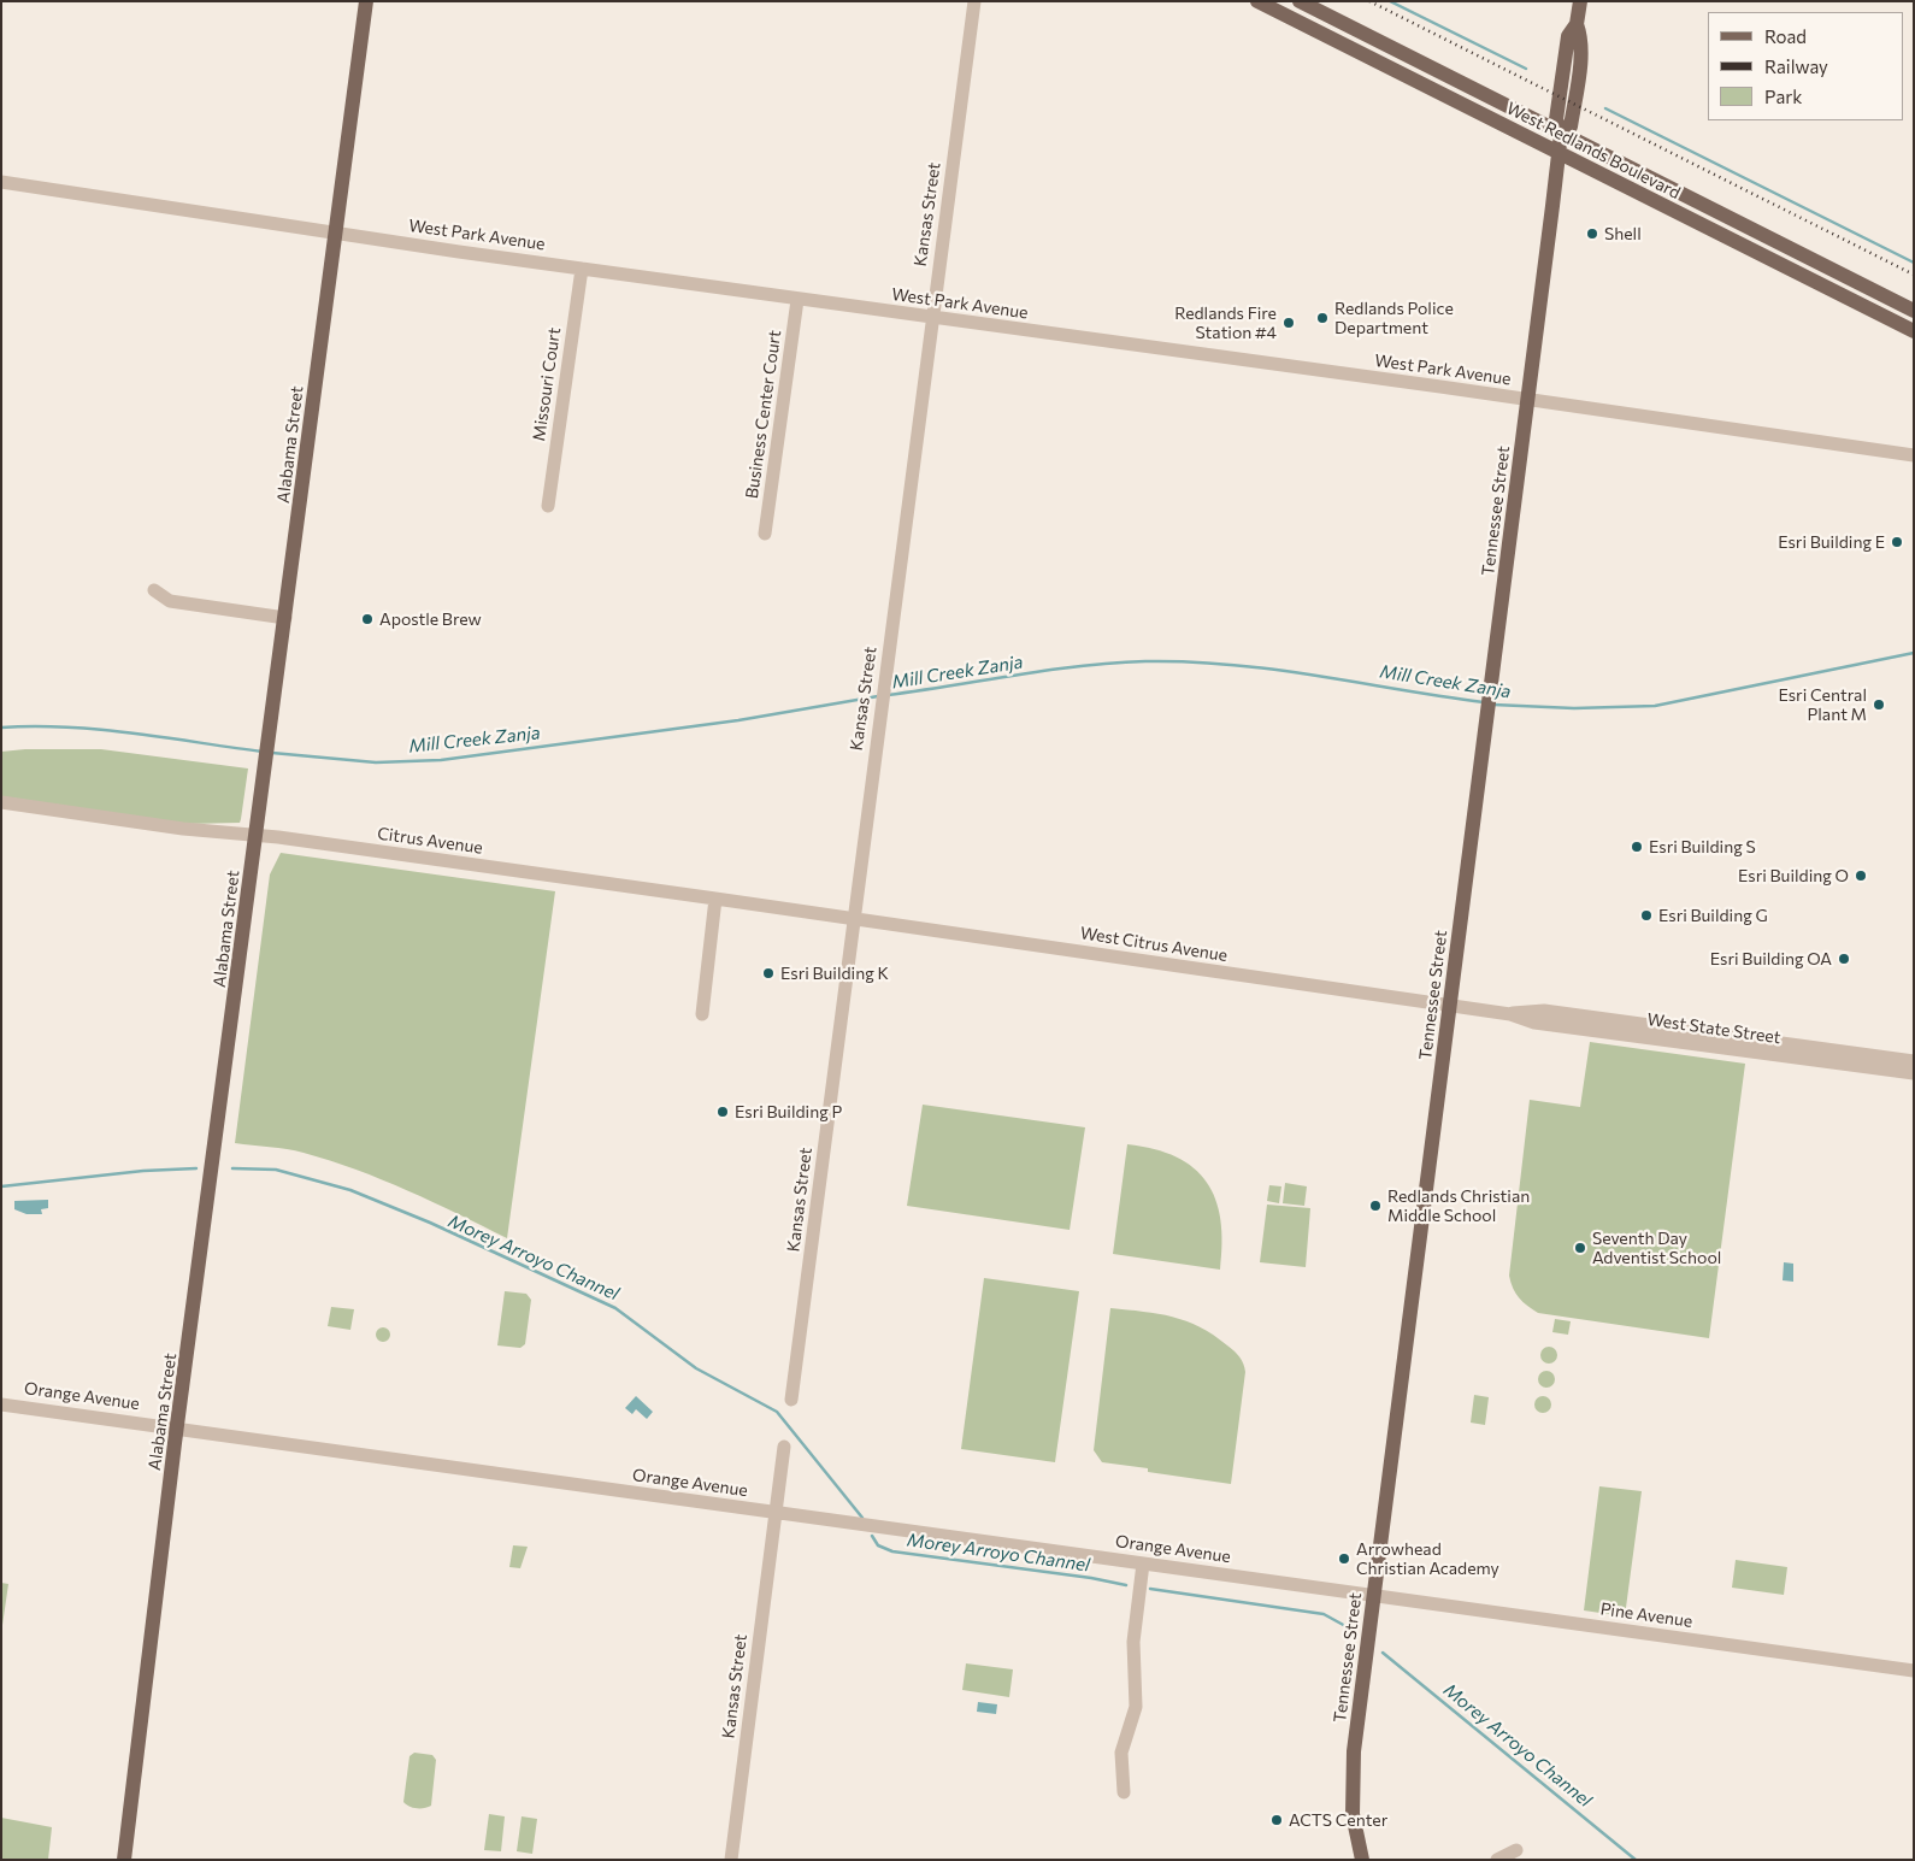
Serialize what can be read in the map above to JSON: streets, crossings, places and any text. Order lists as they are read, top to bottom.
{
  "streets": {
    "main road": ["West Redlands Boulevard", "Alabama Street", "Tennessee Street"],
    "street": [
      "Kansas Street",
      "West Park Avenue",
      "Missouri Court",
      "Business Center Court",
      "Citrus Avenue",
      "West Citrus Avenue",
      "West State Street",
      "Orange Avenue",
      "Pine Avenue"
    ]
  },
  "crossings": [
    ["West Redlands Boulevard", "Tennessee Street"],
    ["Kansas Street", "West Park Avenue"],
    ["Kansas Street", "Citrus Avenue"],
    ["Kansas Street", "West Citrus Avenue"],
    ["Kansas Street", "Orange Avenue"],
    ["West Park Avenue", "Missouri Court"],
    ["West Park Avenue", "Business Center Court"],
    ["West Park Avenue", "Alabama Street"],
    ["West Park Avenue", "Tennessee Street"],
    ["Alabama Street", "Citrus Avenue"],
    ["Alabama Street", "Orange Avenue"],
    ["Tennessee Street", "West Citrus Avenue"],
    ["Tennessee Street", "West State Street"],
    ["Tennessee Street", "Orange Avenue"],
    ["Tennessee Street", "Pine Avenue"],
    ["Citrus Avenue", "West Citrus Avenue"],
    ["West Citrus Avenue", "West State Street"],
    ["Orange Avenue", "Pine Avenue"]
  ],
  "water": ["Mill Creek Zanja", "Morey Arroyo Channel"],
  "places": [
    "Shell",
    "Redlands Police Department",
    "Redlands Fire Station #4",
    "Esri Building E",
    "Apostle Brew",
    "Esri Central Plant M",
    "Esri Building S",
    "Esri Building O",
    "Esri Building G",
    "Esri Building OA",
    "Esri Building K",
    "Esri Building P",
    "Redlands Christian Middle School",
    "Seventh Day Adventist School",
    "Arrowhead Christian Academy",
    "ACTS Center"
  ],
  "legend": ["Road", "Railway", "Park"]
}
